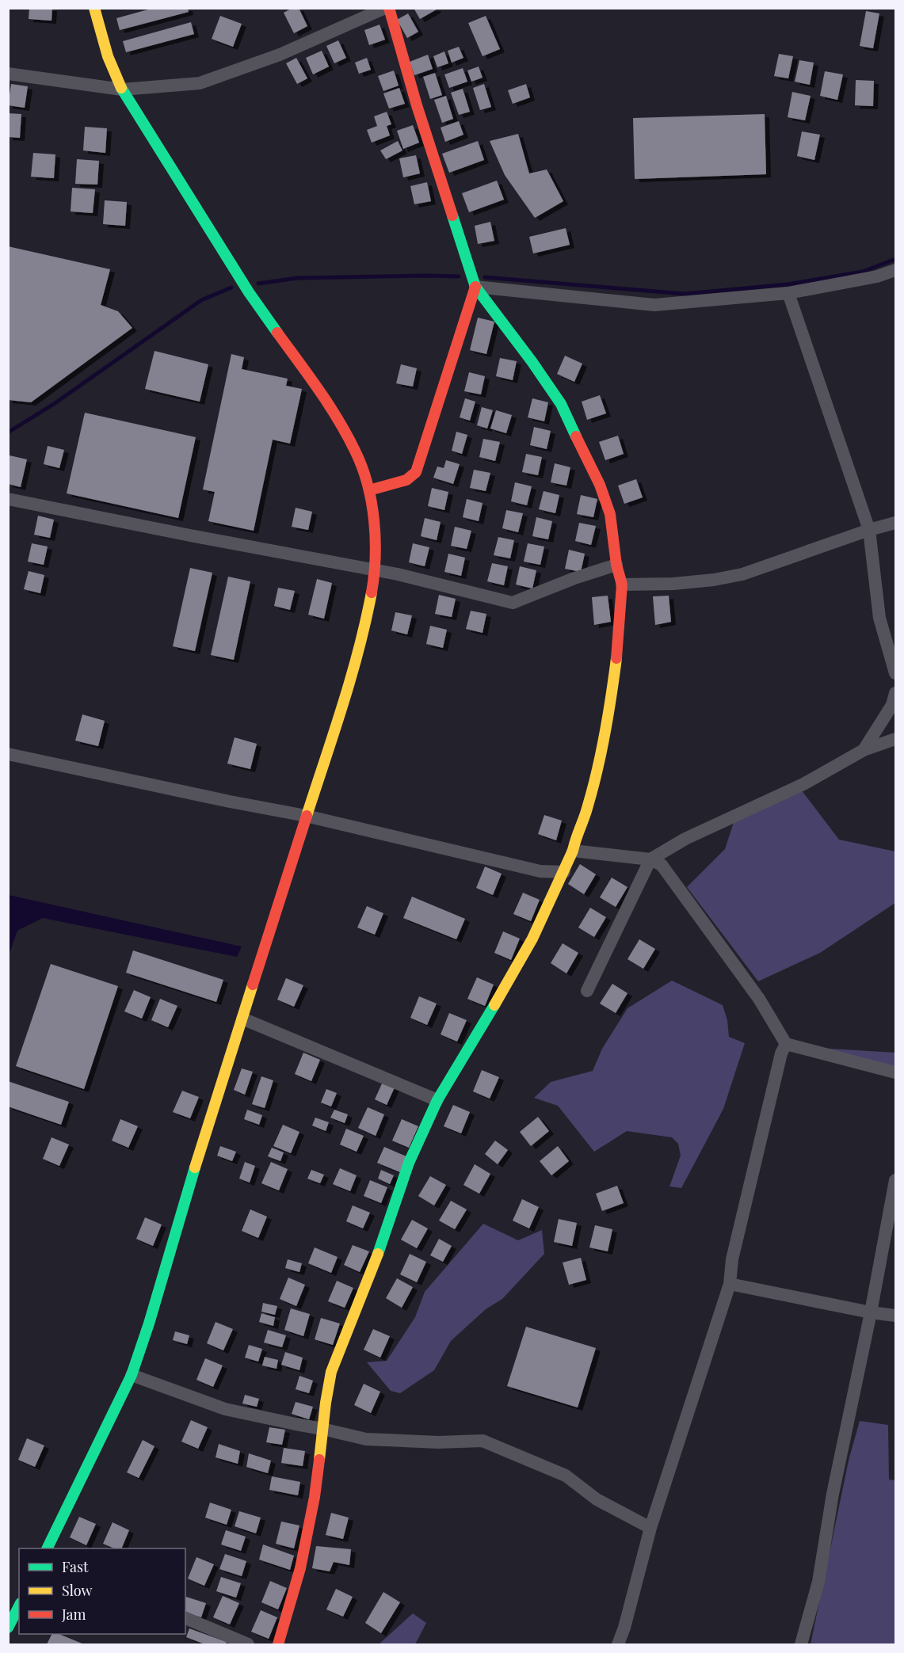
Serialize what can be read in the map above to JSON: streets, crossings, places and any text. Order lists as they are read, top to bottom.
{
  "legend": ["Fast", "Slow", "Jam"]
}
